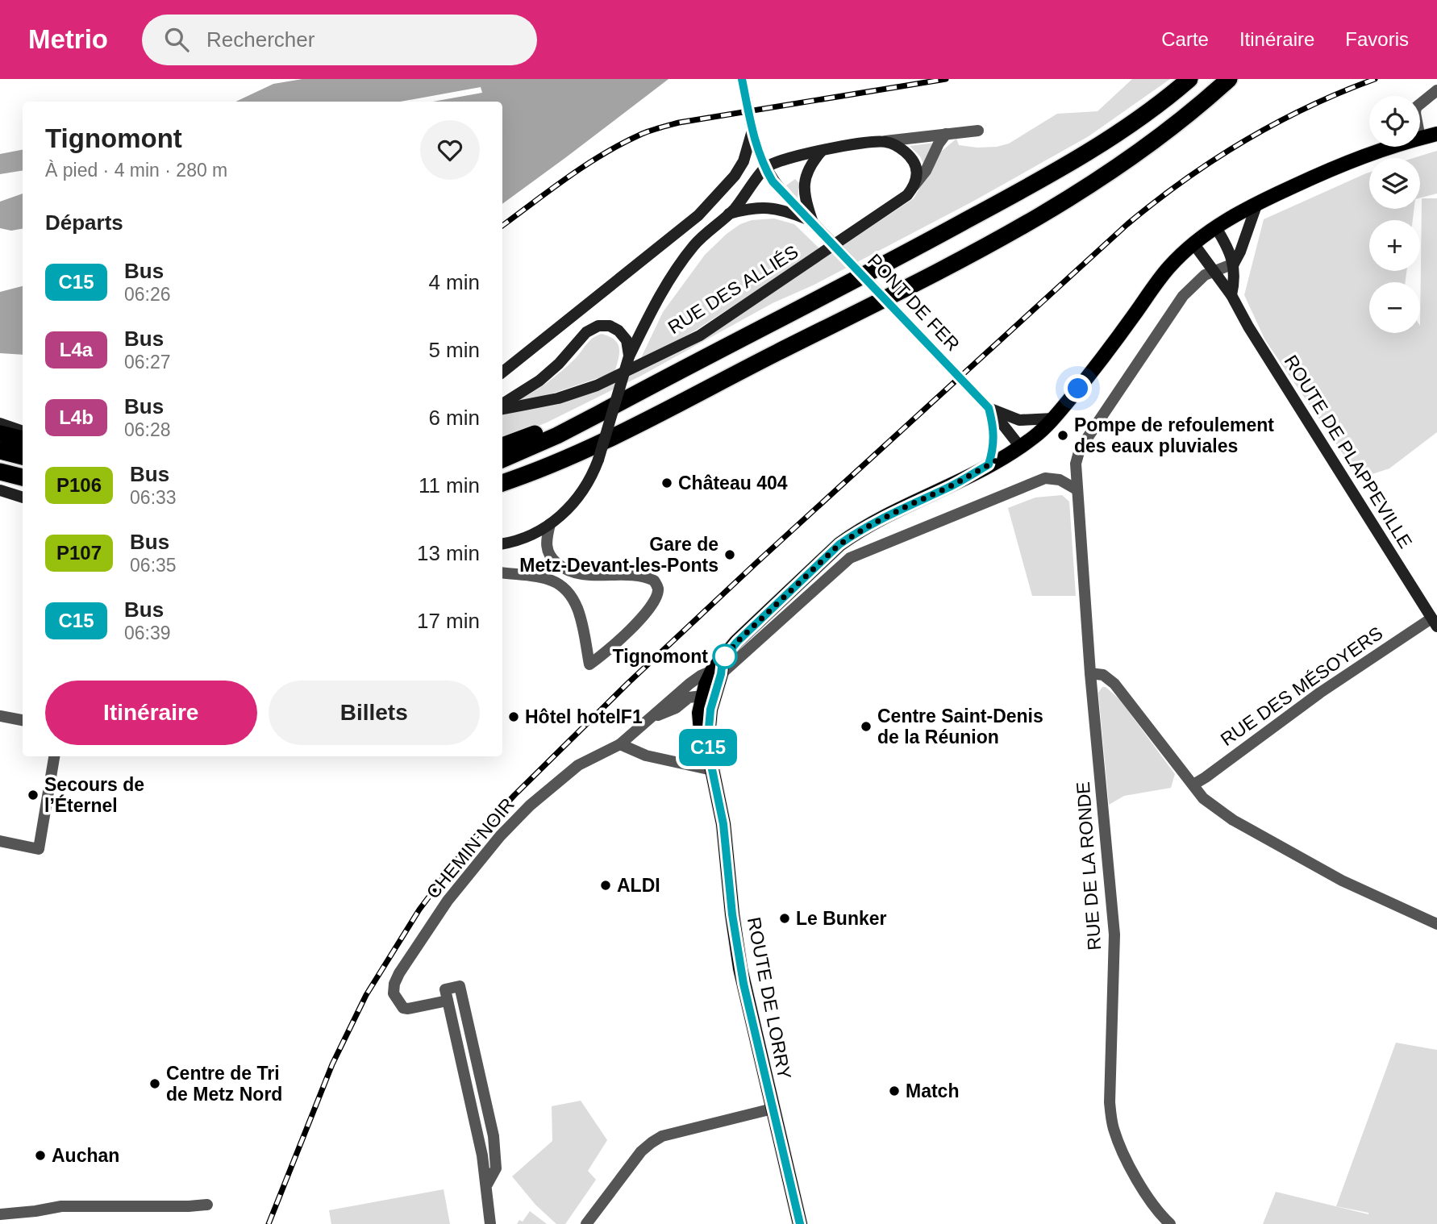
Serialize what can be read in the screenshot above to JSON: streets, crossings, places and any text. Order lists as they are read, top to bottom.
{
  "streets": {
    "main road": [
      "RUE DES ALLIÉS",
      "PONT DE FER",
      "ROUTE DE PLAPPEVILLE",
      "ROUTE DE LORRY"
    ],
    "street": ["RUE DES MÉSOYERS", "CHEMIN NOIR", "RUE DE LA RONDE"]
  },
  "crossings": [
    ["PONT DE FER", "ROUTE DE LORRY"],
    ["ROUTE DE PLAPPEVILLE", "RUE DES MÉSOYERS"],
    ["ROUTE DE PLAPPEVILLE", "RUE DE LA RONDE"],
    ["ROUTE DE PLAPPEVILLE", "ROUTE DE LORRY"],
    ["CHEMIN NOIR", "RUE DE LA RONDE"],
    ["CHEMIN NOIR", "ROUTE DE LORRY"]
  ],
  "places": [
    "Pompe de refoulement des eaux pluviales",
    "Château 404",
    "Gare de Metz-Devant-les-Ponts",
    "Tignomont",
    "Hôtel hotelF1",
    "Centre Saint-Denis de la Réunion",
    "Secours de l’Éternel",
    "ALDI",
    "Le Bunker",
    "Centre de Tri de Metz Nord",
    "Match",
    "Auchan"
  ],
  "lines": ["bus line C15"],
  "page": {
    "header": "Metrio",
    "search": "Rechercher",
    "nav": ["Carte", "Itinéraire", "Favoris"],
    "on_map": "C15",
    "map_buttons": ["+", "−"],
    "heading": [
      ["Tignomont", "À pied · 4 min · 280 m"],
      "Départs"
    ],
    "list": [
      {
        "mark": "C15",
        "name": "Bus",
        "note": "06:26",
        "value": "4 min"
      },
      {
        "mark": "L4a",
        "name": "Bus",
        "note": "06:27",
        "value": "5 min"
      },
      {
        "mark": "L4b",
        "name": "Bus",
        "note": "06:28",
        "value": "6 min"
      },
      {
        "mark": "P106",
        "name": "Bus",
        "note": "06:33",
        "value": "11 min"
      },
      {
        "mark": "P107",
        "name": "Bus",
        "note": "06:35",
        "value": "13 min"
      },
      {
        "mark": "C15",
        "name": "Bus",
        "note": "06:39",
        "value": "17 min"
      }
    ],
    "buttons": ["Itinéraire", "Billets"]
  }
}
